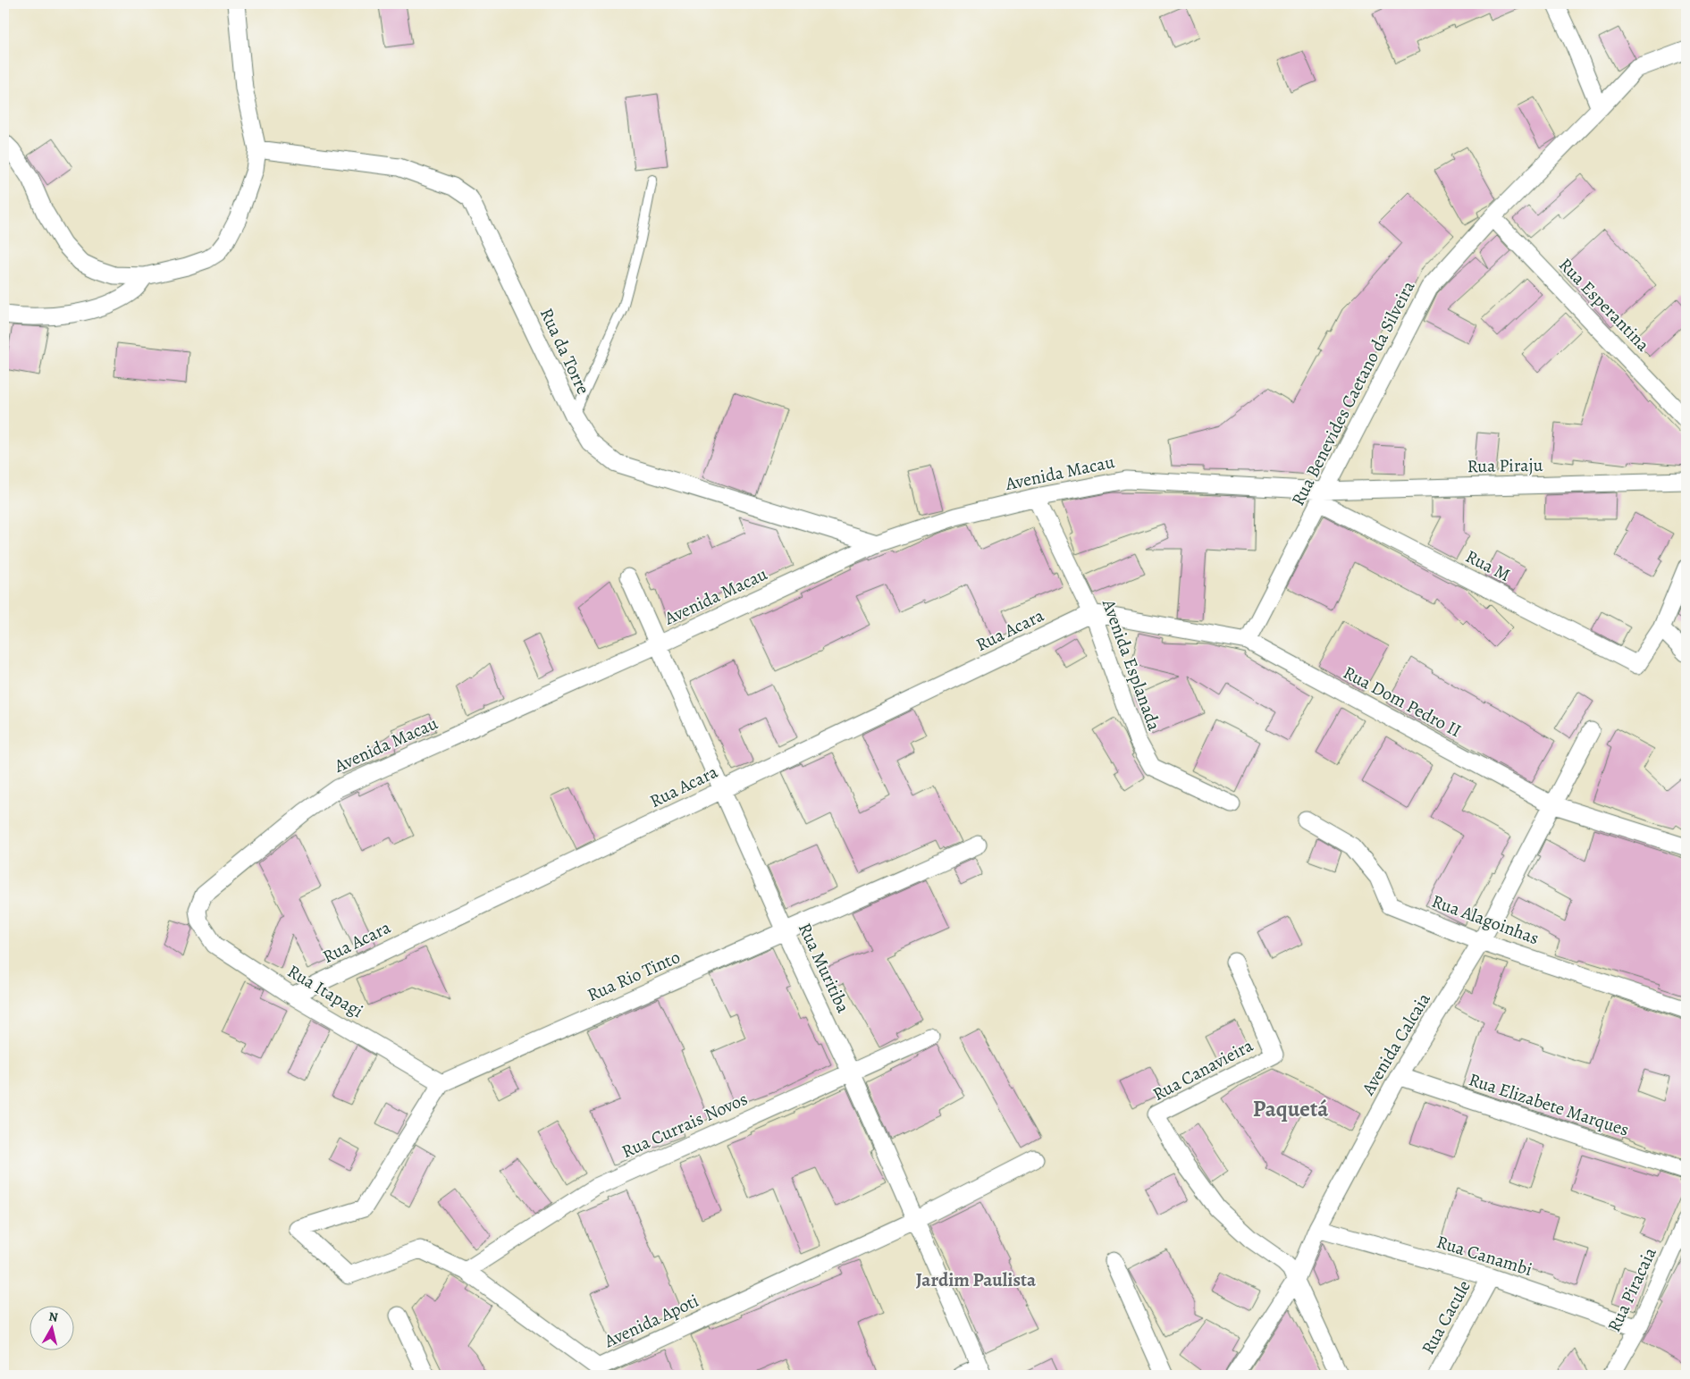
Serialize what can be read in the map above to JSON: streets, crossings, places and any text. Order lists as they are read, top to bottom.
{
  "streets": {
    "street": [
      "Rua Esperantina",
      "Rua da Torre",
      "Rua Benevides Caetano da Silveira",
      "Rua Piraju",
      "Avenida Macau",
      "Rua M",
      "Rua Acara",
      "Avenida Esplanada",
      "Rua Dom Pedro II",
      "Rua Alagoinhas",
      "Rua Muritiba",
      "Rua Rio Tinto",
      "Rua Itapagi",
      "Avenida Calcaia",
      "Rua Canavieira",
      "Rua Elizabete Marques",
      "Rua Currais Novos",
      "Rua Canambi",
      "Rua Piracaia",
      "Rua Cacule",
      "Avenida Apoti"
    ]
  },
  "crossings": [
    ["Rua Esperantina", "Rua Benevides Caetano da Silveira"],
    ["Rua da Torre", "Avenida Macau"],
    ["Rua Benevides Caetano da Silveira", "Rua Piraju"],
    ["Rua Benevides Caetano da Silveira", "Avenida Macau"],
    ["Rua Benevides Caetano da Silveira", "Rua M"],
    ["Rua Benevides Caetano da Silveira", "Rua Dom Pedro II"],
    ["Rua Piraju", "Avenida Macau"],
    ["Rua Piraju", "Rua M"],
    ["Avenida Macau", "Rua M"],
    ["Avenida Macau", "Avenida Esplanada"],
    ["Avenida Macau", "Rua Muritiba"],
    ["Avenida Macau", "Rua Itapagi"],
    ["Rua Acara", "Avenida Esplanada"],
    ["Rua Acara", "Rua Dom Pedro II"],
    ["Rua Acara", "Rua Muritiba"],
    ["Rua Acara", "Rua Itapagi"],
    ["Avenida Esplanada", "Rua Dom Pedro II"],
    ["Rua Dom Pedro II", "Avenida Calcaia"],
    ["Rua Alagoinhas", "Avenida Calcaia"],
    ["Rua Muritiba", "Rua Rio Tinto"],
    ["Rua Muritiba", "Rua Currais Novos"],
    ["Rua Muritiba", "Avenida Apoti"],
    ["Rua Rio Tinto", "Rua Itapagi"],
    ["Rua Rio Tinto", "Avenida Apoti"],
    ["Rua Itapagi", "Avenida Apoti"],
    ["Avenida Calcaia", "Rua Canavieira"],
    ["Avenida Calcaia", "Rua Elizabete Marques"],
    ["Avenida Calcaia", "Rua Canambi"],
    ["Rua Currais Novos", "Avenida Apoti"],
    ["Rua Canambi", "Rua Piracaia"],
    ["Rua Canambi", "Rua Cacule"]
  ],
  "districts": ["Paquetá", "Jardim Paulista"],
  "north": "top"
}
